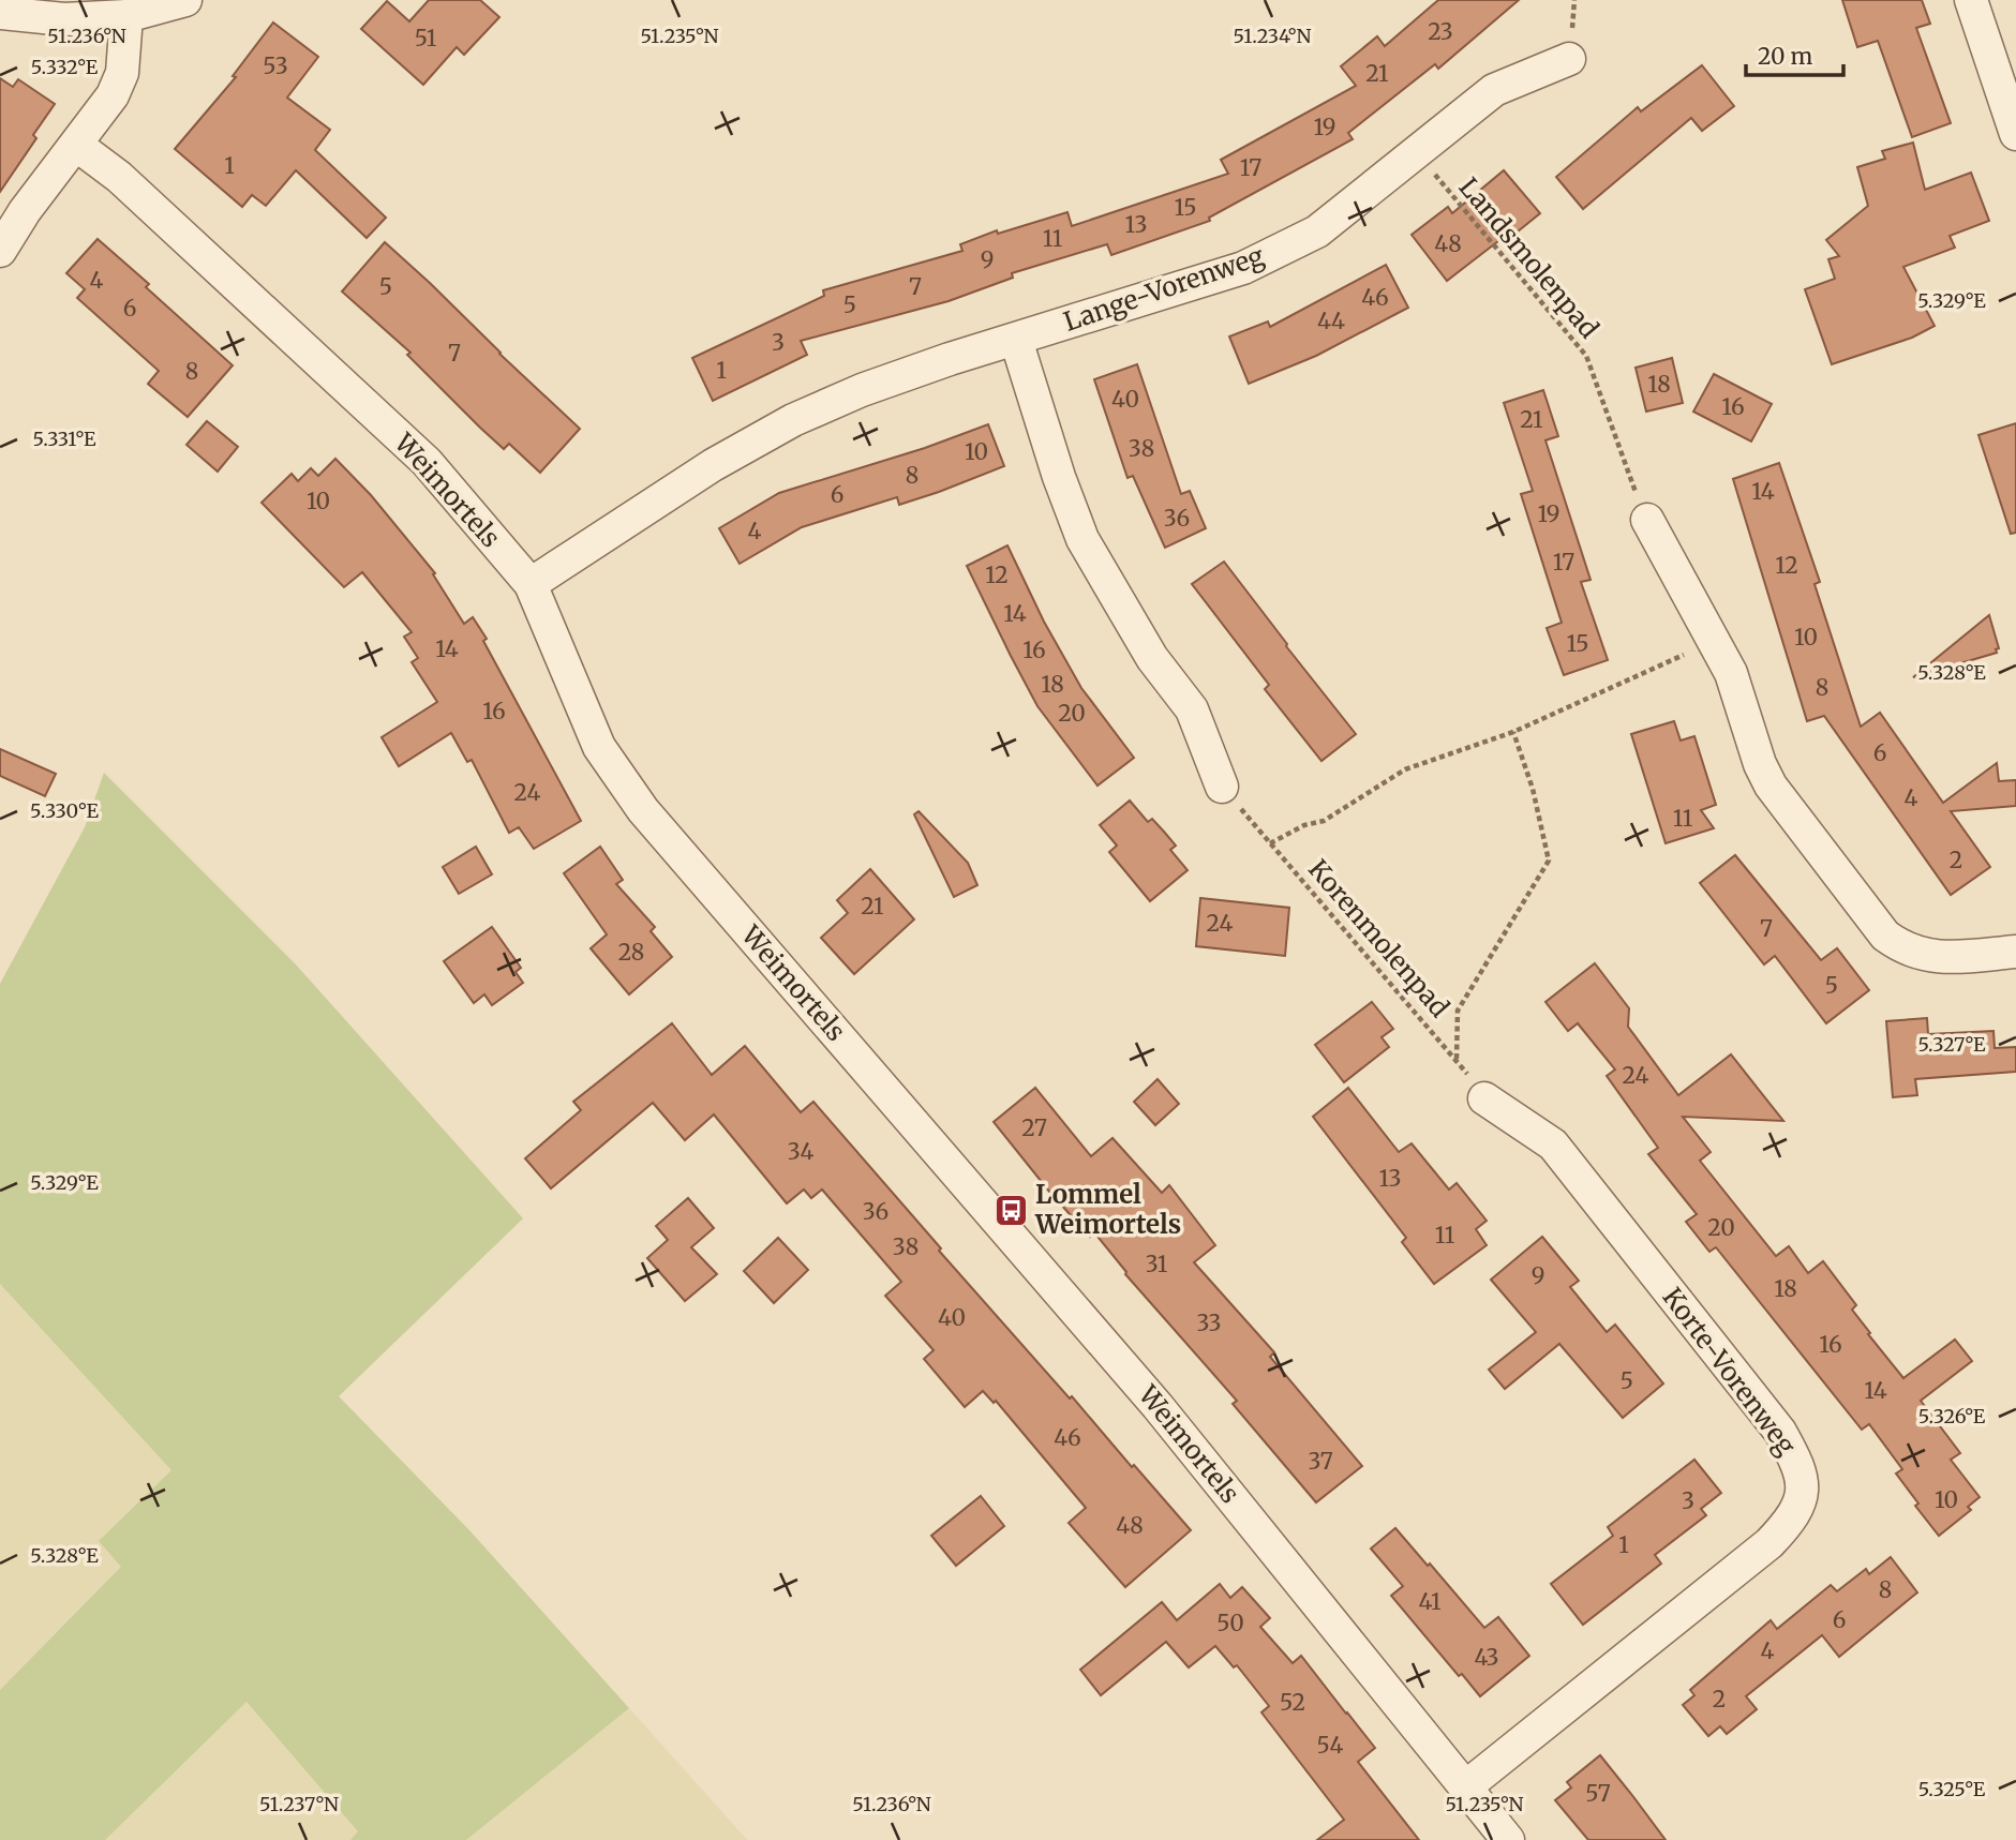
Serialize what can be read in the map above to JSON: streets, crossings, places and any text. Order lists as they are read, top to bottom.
{
  "streets": {
    "street": ["Lange-Vorenweg", "Weimortels", "Korte-Vorenweg"],
    "path": ["Landsmolenpad", "Korenmolenpad"]
  },
  "crossings": [
    ["Landsmolenpad", "Lange-Vorenweg"],
    ["Lange-Vorenweg", "Weimortels"],
    ["Weimortels", "Korte-Vorenweg"],
    ["Korenmolenpad", "Korte-Vorenweg"]
  ],
  "places": {
    "bus stop": ["Lommel Weimortels"]
  },
  "house_numbers": [
    "23",
    "51",
    "53",
    "21",
    "19",
    "1",
    "17",
    "15",
    "13",
    "11",
    "48",
    "9",
    "4",
    "5",
    "7",
    "46",
    "5",
    "6",
    "44",
    "3",
    "7",
    "1",
    "8",
    "18",
    "40",
    "16",
    "21",
    "38",
    "10",
    "8",
    "14",
    "6",
    "10",
    "19",
    "36",
    "4",
    "17",
    "12",
    "12",
    "14",
    "10",
    "15",
    "14",
    "16",
    "18",
    "8",
    "16",
    "20",
    "6",
    "24",
    "4",
    "11",
    "2",
    "21",
    "24",
    "7",
    "28",
    "5",
    "24",
    "27",
    "34",
    "13",
    "36",
    "20",
    "11",
    "38",
    "31",
    "9",
    "18",
    "40",
    "33",
    "16",
    "5",
    "14",
    "46",
    "37",
    "10",
    "3",
    "48",
    "1",
    "8",
    "41",
    "6",
    "50",
    "4",
    "43",
    "2",
    "52",
    "54",
    "57"
  ],
  "scale_bar": "20 m",
  "coordinates": [
    "51.236°N",
    "51.235°N",
    "51.234°N",
    "5.332°E",
    "5.329°E",
    "5.331°E",
    "5.328°E",
    "5.330°E",
    "5.327°E",
    "5.326°E",
    "5.325°E",
    "51.237°N"
  ]
}
